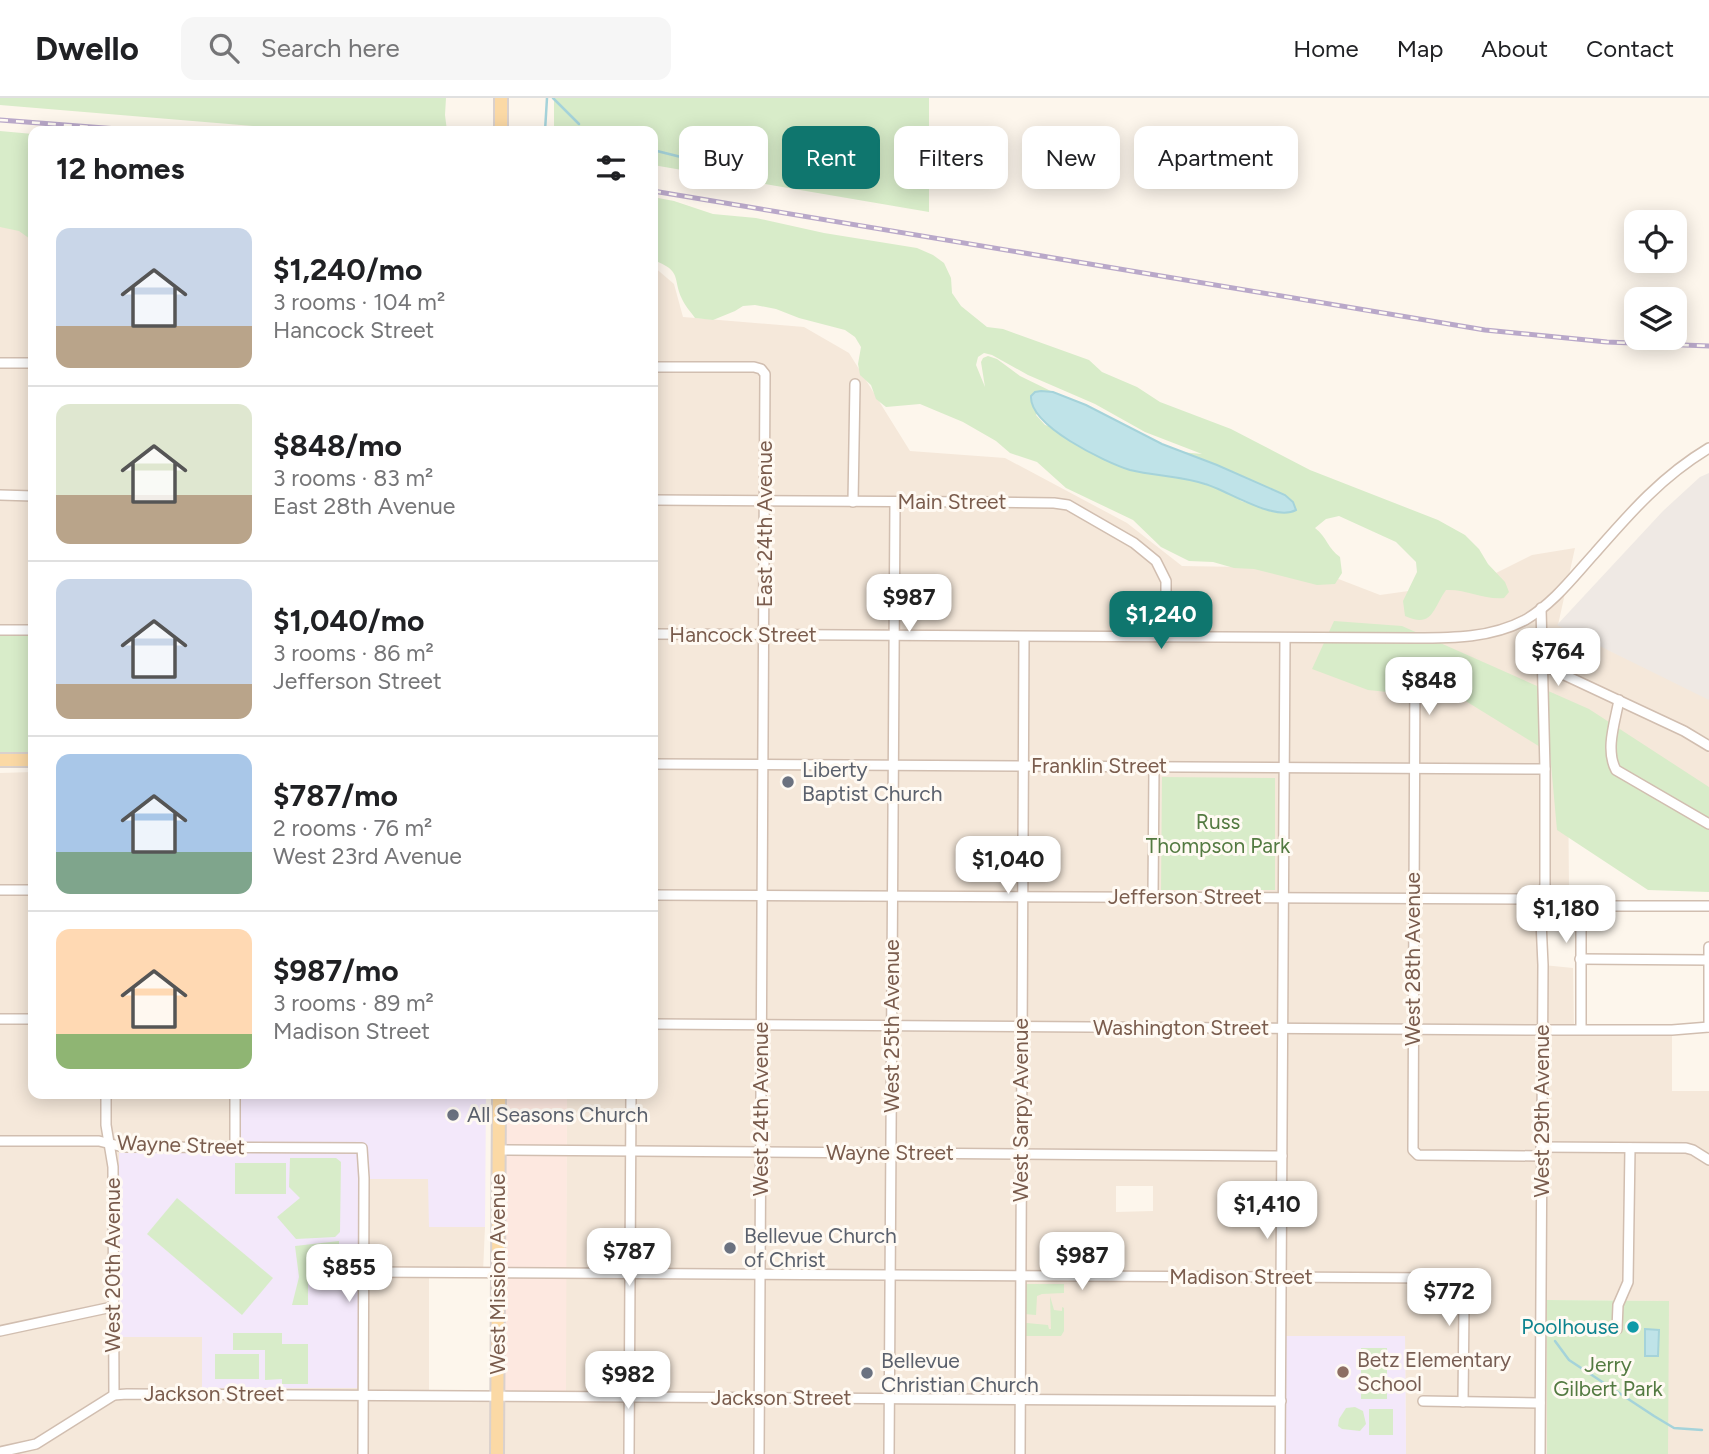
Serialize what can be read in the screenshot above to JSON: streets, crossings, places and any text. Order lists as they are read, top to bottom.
{
  "streets": {
    "main road": ["West Mission Avenue"],
    "street": [
      "Main Street",
      "East 24th Avenue",
      "Hancock Street",
      "Franklin Street",
      "Jefferson Street",
      "West 28th Avenue",
      "West 25th Avenue",
      "Washington Street",
      "West 24th Avenue",
      "West Sarpy Avenue",
      "West 29th Avenue",
      "Wayne Street",
      "West 20th Avenue",
      "Madison Street",
      "Jackson Street"
    ]
  },
  "crossings": [
    ["Main Street", "East 24th Avenue"],
    ["Main Street", "Hancock Street"],
    ["Main Street", "West 25th Avenue"],
    ["East 24th Avenue", "Hancock Street"],
    ["East 24th Avenue", "Franklin Street"],
    ["East 24th Avenue", "West 24th Avenue"],
    ["Hancock Street", "West 25th Avenue"],
    ["Hancock Street", "West Sarpy Avenue"],
    ["Hancock Street", "West 29th Avenue"],
    ["Franklin Street", "West 28th Avenue"],
    ["Franklin Street", "West 25th Avenue"],
    ["Franklin Street", "West 24th Avenue"],
    ["Franklin Street", "West Sarpy Avenue"],
    ["Franklin Street", "West 29th Avenue"],
    ["Jefferson Street", "West 28th Avenue"],
    ["Jefferson Street", "West 25th Avenue"],
    ["Jefferson Street", "West 24th Avenue"],
    ["Jefferson Street", "West Sarpy Avenue"],
    ["Jefferson Street", "West 29th Avenue"],
    ["West 28th Avenue", "Washington Street"],
    ["West 28th Avenue", "West 29th Avenue"],
    ["West 25th Avenue", "Washington Street"],
    ["West 25th Avenue", "Wayne Street"],
    ["West 25th Avenue", "Madison Street"],
    ["West 25th Avenue", "Jackson Street"],
    ["Washington Street", "West 24th Avenue"],
    ["Washington Street", "West Sarpy Avenue"],
    ["Washington Street", "West 29th Avenue"],
    ["West 24th Avenue", "Wayne Street"],
    ["West 24th Avenue", "Madison Street"],
    ["West 24th Avenue", "Jackson Street"],
    ["West Sarpy Avenue", "Wayne Street"],
    ["West Sarpy Avenue", "Madison Street"],
    ["West Sarpy Avenue", "Jackson Street"],
    ["Wayne Street", "West 20th Avenue"],
    ["Wayne Street", "West Mission Avenue"],
    ["Wayne Street", "Madison Street"],
    ["West 20th Avenue", "Jackson Street"],
    ["West Mission Avenue", "Madison Street"],
    ["West Mission Avenue", "Jackson Street"]
  ],
  "parks": ["Russ Thompson Park", "Jerry Gilbert Park"],
  "places": [
    "Liberty Baptist Church",
    "All Seasons Church",
    "Bellevue Church of Christ",
    "Poolhouse",
    "Betz Elementary School",
    "Bellevue Christian Church"
  ],
  "page": {
    "header": "Dwello",
    "search": "Search here",
    "nav": [
      "Home",
      "Map",
      "About",
      "Contact"
    ],
    "chip": [
      "Buy",
      "Rent",
      "Filters",
      "New",
      "Apartment"
    ],
    "heading": "12 homes",
    "list": [
      {
        "name": "$1,240/mo",
        "note": "3 rooms · 104 m² · Hancock Street"
      },
      {
        "name": "$848/mo",
        "note": "3 rooms · 83 m² · East 28th Avenue"
      },
      {
        "name": "$1,040/mo",
        "note": "3 rooms · 86 m² · Jefferson Street"
      },
      {
        "name": "$787/mo",
        "note": "2 rooms · 76 m² · West 23rd Avenue"
      },
      {
        "name": "$987/mo",
        "note": "3 rooms · 89 m² · Madison Street"
      }
    ],
    "price": [
      "$987",
      "$1,240",
      "$764",
      "$848",
      "$1,040",
      "$1,180",
      "$1,410",
      "$787",
      "$987",
      "$855",
      "$772",
      "$982"
    ]
  }
}
